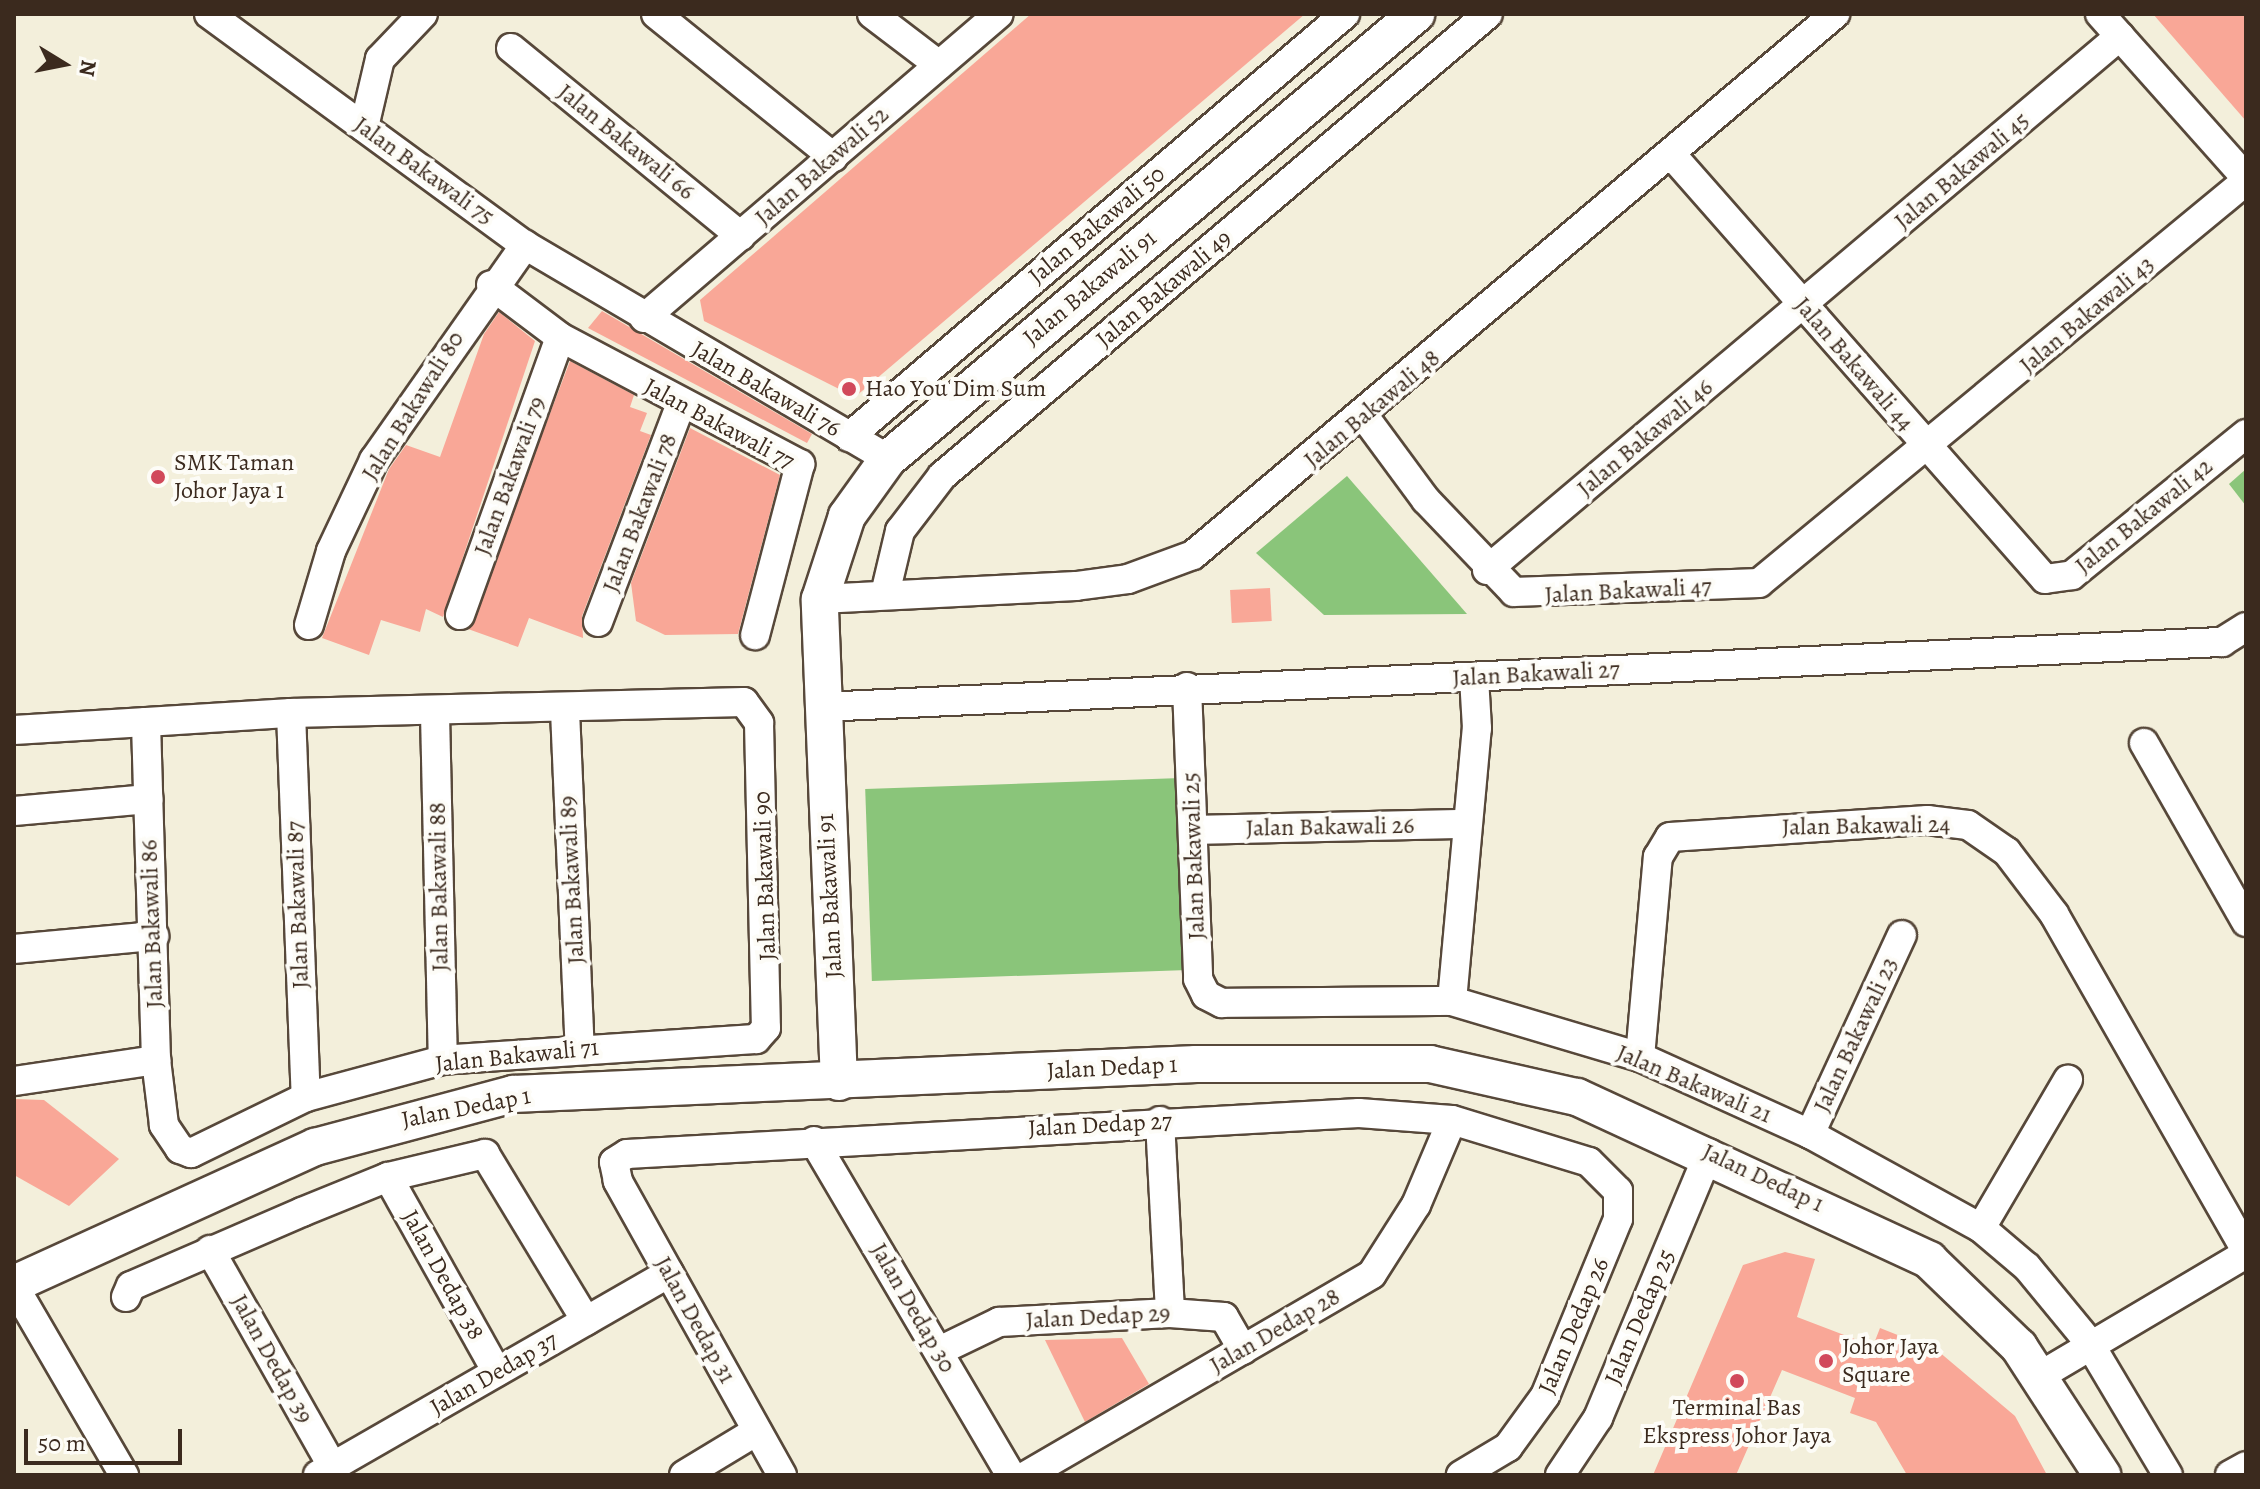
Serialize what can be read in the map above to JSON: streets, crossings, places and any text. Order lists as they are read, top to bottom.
{
  "streets": {
    "main road": ["Jalan Bakawali 91", "Jalan Dedap 1"],
    "street": [
      "Jalan Bakawali 66",
      "Jalan Bakawali 52",
      "Jalan Bakawali 75",
      "Jalan Bakawali 45",
      "Jalan Bakawali 50",
      "Jalan Bakawali 49",
      "Jalan Bakawali 43",
      "Jalan Bakawali 44",
      "Jalan Bakawali 76",
      "Jalan Bakawali 80",
      "Jalan Bakawali 48",
      "Jalan Bakawali 77",
      "Jalan Bakawali 46",
      "Jalan Bakawali 79",
      "Jalan Bakawali 78",
      "Jalan Bakawali 42",
      "Jalan Bakawali 47",
      "Jalan Bakawali 27",
      "Jalan Bakawali 24",
      "Jalan Bakawali 26",
      "Jalan Bakawali 25",
      "Jalan Bakawali 90",
      "Jalan Bakawali 89",
      "Jalan Bakawali 88",
      "Jalan Bakawali 87",
      "Jalan Bakawali 86",
      "Jalan Bakawali 23",
      "Jalan Bakawali 71",
      "Jalan Bakawali 21",
      "Jalan Dedap 27",
      "Jalan Dedap 38",
      "Jalan Dedap 30",
      "Jalan Dedap 29",
      "Jalan Dedap 25",
      "Jalan Dedap 31",
      "Jalan Dedap 26",
      "Jalan Dedap 28",
      "Jalan Dedap 39",
      "Jalan Dedap 37"
    ]
  },
  "crossings": [
    ["Jalan Bakawali 66", "Jalan Bakawali 52"],
    ["Jalan Bakawali 52", "Jalan Bakawali 75"],
    ["Jalan Bakawali 52", "Jalan Bakawali 76"],
    ["Jalan Bakawali 75", "Jalan Bakawali 76"],
    ["Jalan Bakawali 75", "Jalan Bakawali 80"],
    ["Jalan Bakawali 45", "Jalan Bakawali 44"],
    ["Jalan Bakawali 45", "Jalan Bakawali 46"],
    ["Jalan Bakawali 50", "Jalan Bakawali 76"],
    ["Jalan Bakawali 91", "Jalan Bakawali 76"],
    ["Jalan Bakawali 91", "Jalan Bakawali 48"],
    ["Jalan Bakawali 91", "Jalan Bakawali 27"],
    ["Jalan Bakawali 91", "Jalan Dedap 1"],
    ["Jalan Bakawali 49", "Jalan Bakawali 48"],
    ["Jalan Bakawali 43", "Jalan Bakawali 44"],
    ["Jalan Bakawali 43", "Jalan Bakawali 47"],
    ["Jalan Bakawali 44", "Jalan Bakawali 48"],
    ["Jalan Bakawali 44", "Jalan Bakawali 46"],
    ["Jalan Bakawali 44", "Jalan Bakawali 42"],
    ["Jalan Bakawali 44", "Jalan Bakawali 47"],
    ["Jalan Bakawali 80", "Jalan Bakawali 77"],
    ["Jalan Bakawali 48", "Jalan Bakawali 47"],
    ["Jalan Bakawali 77", "Jalan Bakawali 79"],
    ["Jalan Bakawali 77", "Jalan Bakawali 78"],
    ["Jalan Bakawali 46", "Jalan Bakawali 47"],
    ["Jalan Bakawali 27", "Jalan Bakawali 25"],
    ["Jalan Bakawali 24", "Jalan Bakawali 21"],
    ["Jalan Bakawali 26", "Jalan Bakawali 25"],
    ["Jalan Bakawali 25", "Jalan Bakawali 21"],
    ["Jalan Bakawali 90", "Jalan Bakawali 89"],
    ["Jalan Bakawali 90", "Jalan Bakawali 71"],
    ["Jalan Bakawali 89", "Jalan Bakawali 71"],
    ["Jalan Bakawali 88", "Jalan Bakawali 71"],
    ["Jalan Bakawali 87", "Jalan Bakawali 71"],
    ["Jalan Bakawali 86", "Jalan Bakawali 71"],
    ["Jalan Bakawali 23", "Jalan Bakawali 21"],
    ["Jalan Dedap 1", "Jalan Dedap 25"],
    ["Jalan Dedap 27", "Jalan Dedap 30"],
    ["Jalan Dedap 27", "Jalan Dedap 31"],
    ["Jalan Dedap 27", "Jalan Dedap 26"],
    ["Jalan Dedap 27", "Jalan Dedap 28"],
    ["Jalan Dedap 38", "Jalan Dedap 37"],
    ["Jalan Dedap 30", "Jalan Dedap 29"],
    ["Jalan Dedap 29", "Jalan Dedap 28"],
    ["Jalan Dedap 31", "Jalan Dedap 37"],
    ["Jalan Dedap 39", "Jalan Dedap 37"]
  ],
  "places": [
    "Hao You Dim Sum",
    "SMK Taman Johor Jaya 1",
    "Johor Jaya Square",
    "Terminal Bas Ekspress Johor Jaya"
  ],
  "scale_bar": "50 m",
  "north": "right"
}
